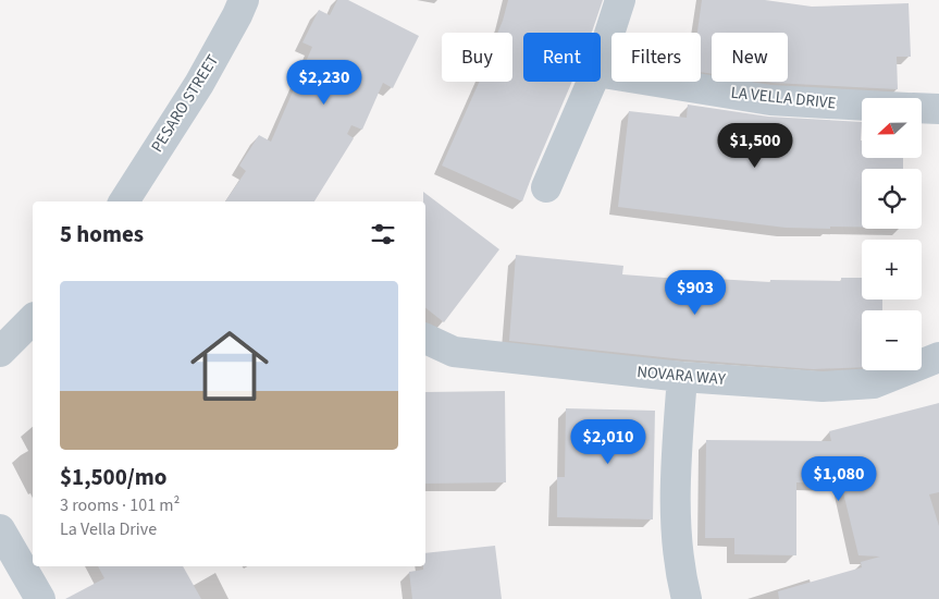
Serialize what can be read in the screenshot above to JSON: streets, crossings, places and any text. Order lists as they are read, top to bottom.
{
  "streets": {
    "street": ["LA VELLA DRIVE", "PESARO STREET", "NOVARA WAY"]
  },
  "north": "left",
  "page": {
    "chip": [
      "Buy",
      "Rent",
      "Filters",
      "New"
    ],
    "price": [
      "$2,230",
      "$1,500",
      "$903",
      "$2,010",
      "$1,080"
    ],
    "map_buttons": ["+", "−"],
    "heading": "5 homes",
    "list": [
      {
        "name": "$1,500/mo",
        "note": "3 rooms · 101 m² · La Vella Drive"
      }
    ]
  }
}
